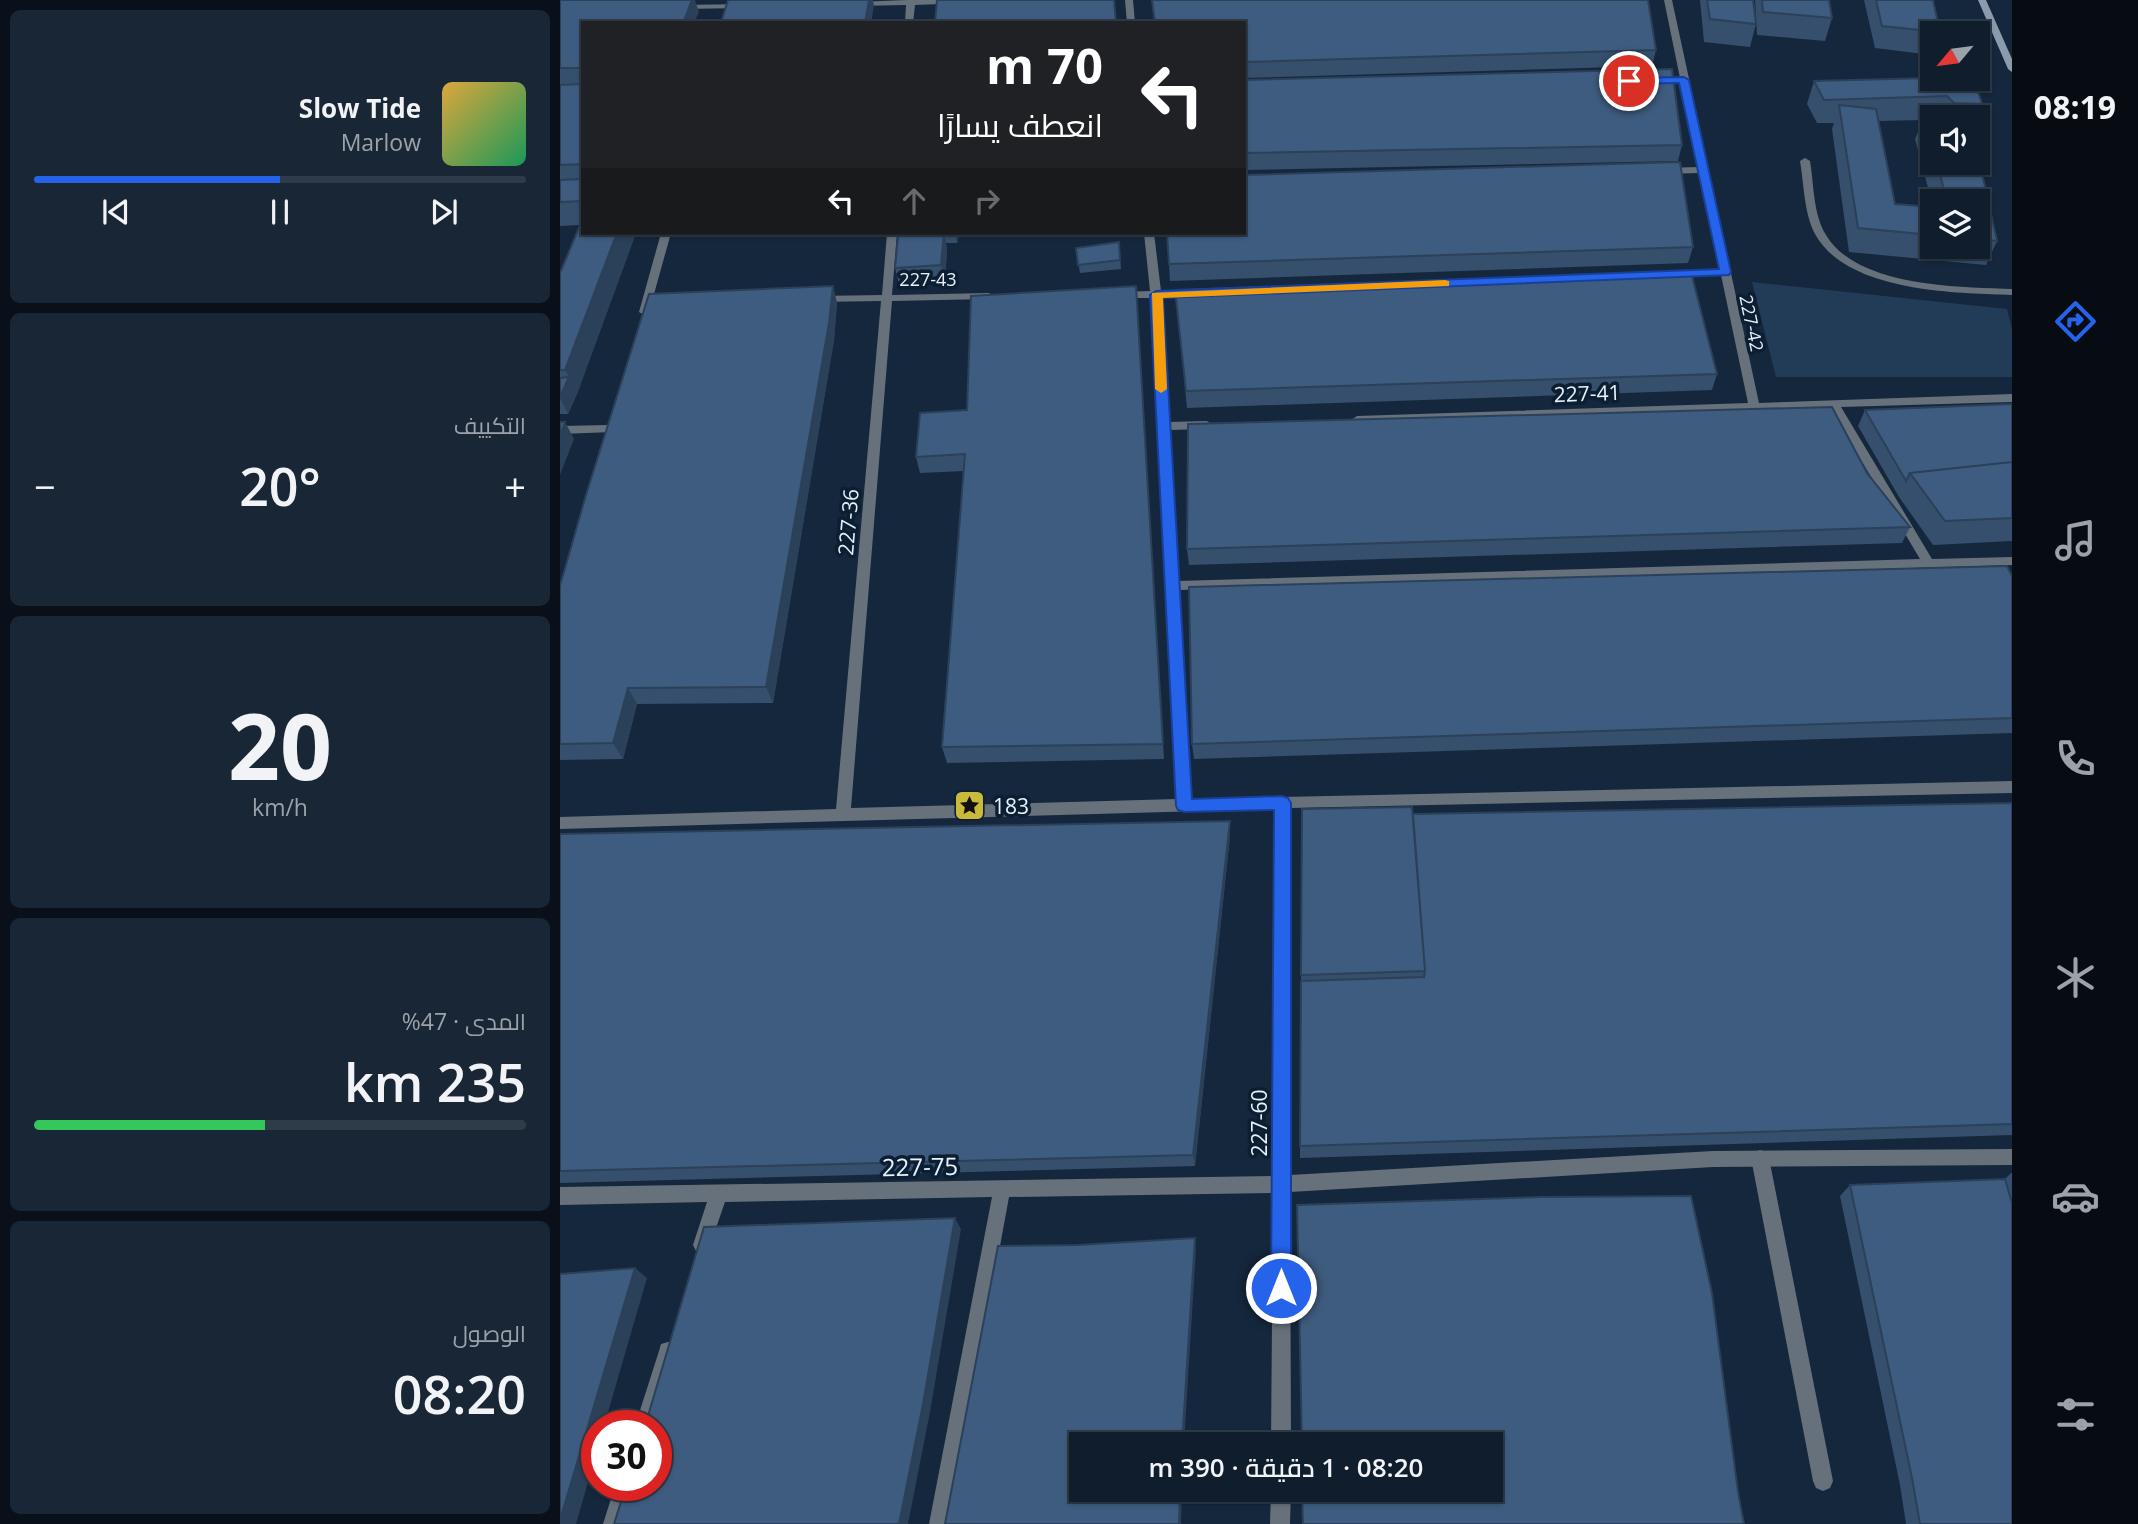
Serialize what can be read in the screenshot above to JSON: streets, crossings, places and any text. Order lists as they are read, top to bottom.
{
  "streets": {
    "street": [
      "227-43",
      "227-42",
      "227-41",
      "227-36",
      "227-60",
      "227-75"
    ]
  },
  "crossings": [
    ["227-43", "227-36"],
    ["227-42", "227-41"],
    ["227-60", "227-75"]
  ],
  "places": {
    "place": ["183"]
  },
  "north": "bottom left",
  "page": {
    "tabs": "08:19",
    "turn": ["70 m", "انعطف يسارًا"],
    "song": ["Slow Tide", "Marlow"],
    "tile": [
      "التكييف",
      ["20", "km/h"],
      ["المدى · 47%", "235 km"],
      ["الوصول", "08:20"]
    ],
    "heat": ["−", "20°", "+"],
    "limit": "30",
    "trip": "08:20 · 1 دقيقة · 390 m"
  }
}
